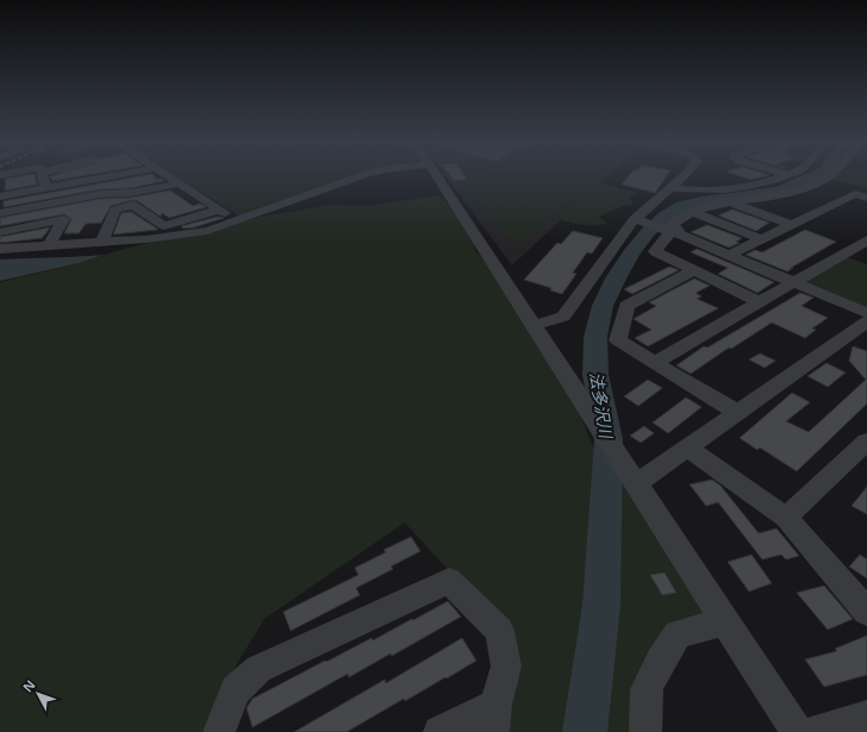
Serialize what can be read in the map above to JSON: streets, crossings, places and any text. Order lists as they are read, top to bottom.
{
  "water": ["法多沢川"],
  "north": "top left"
}
